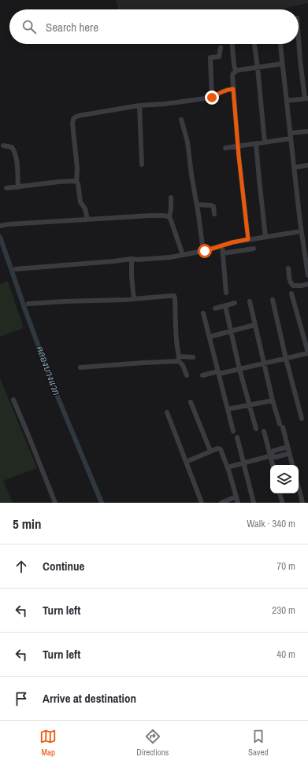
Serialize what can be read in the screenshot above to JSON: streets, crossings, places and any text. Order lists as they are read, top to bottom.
{
  "water": ["คลองบางแวก"],
  "page": {
    "search": "Search here",
    "heading": ["5 min", "Walk · 340 m"],
    "list": [
      ["Continue", "70 m"],
      ["Turn left", "230 m"],
      ["Turn left", "40 m"],
      "Arrive at destination"
    ],
    "nav": ["Map", "Directions", "Saved"]
  }
}
